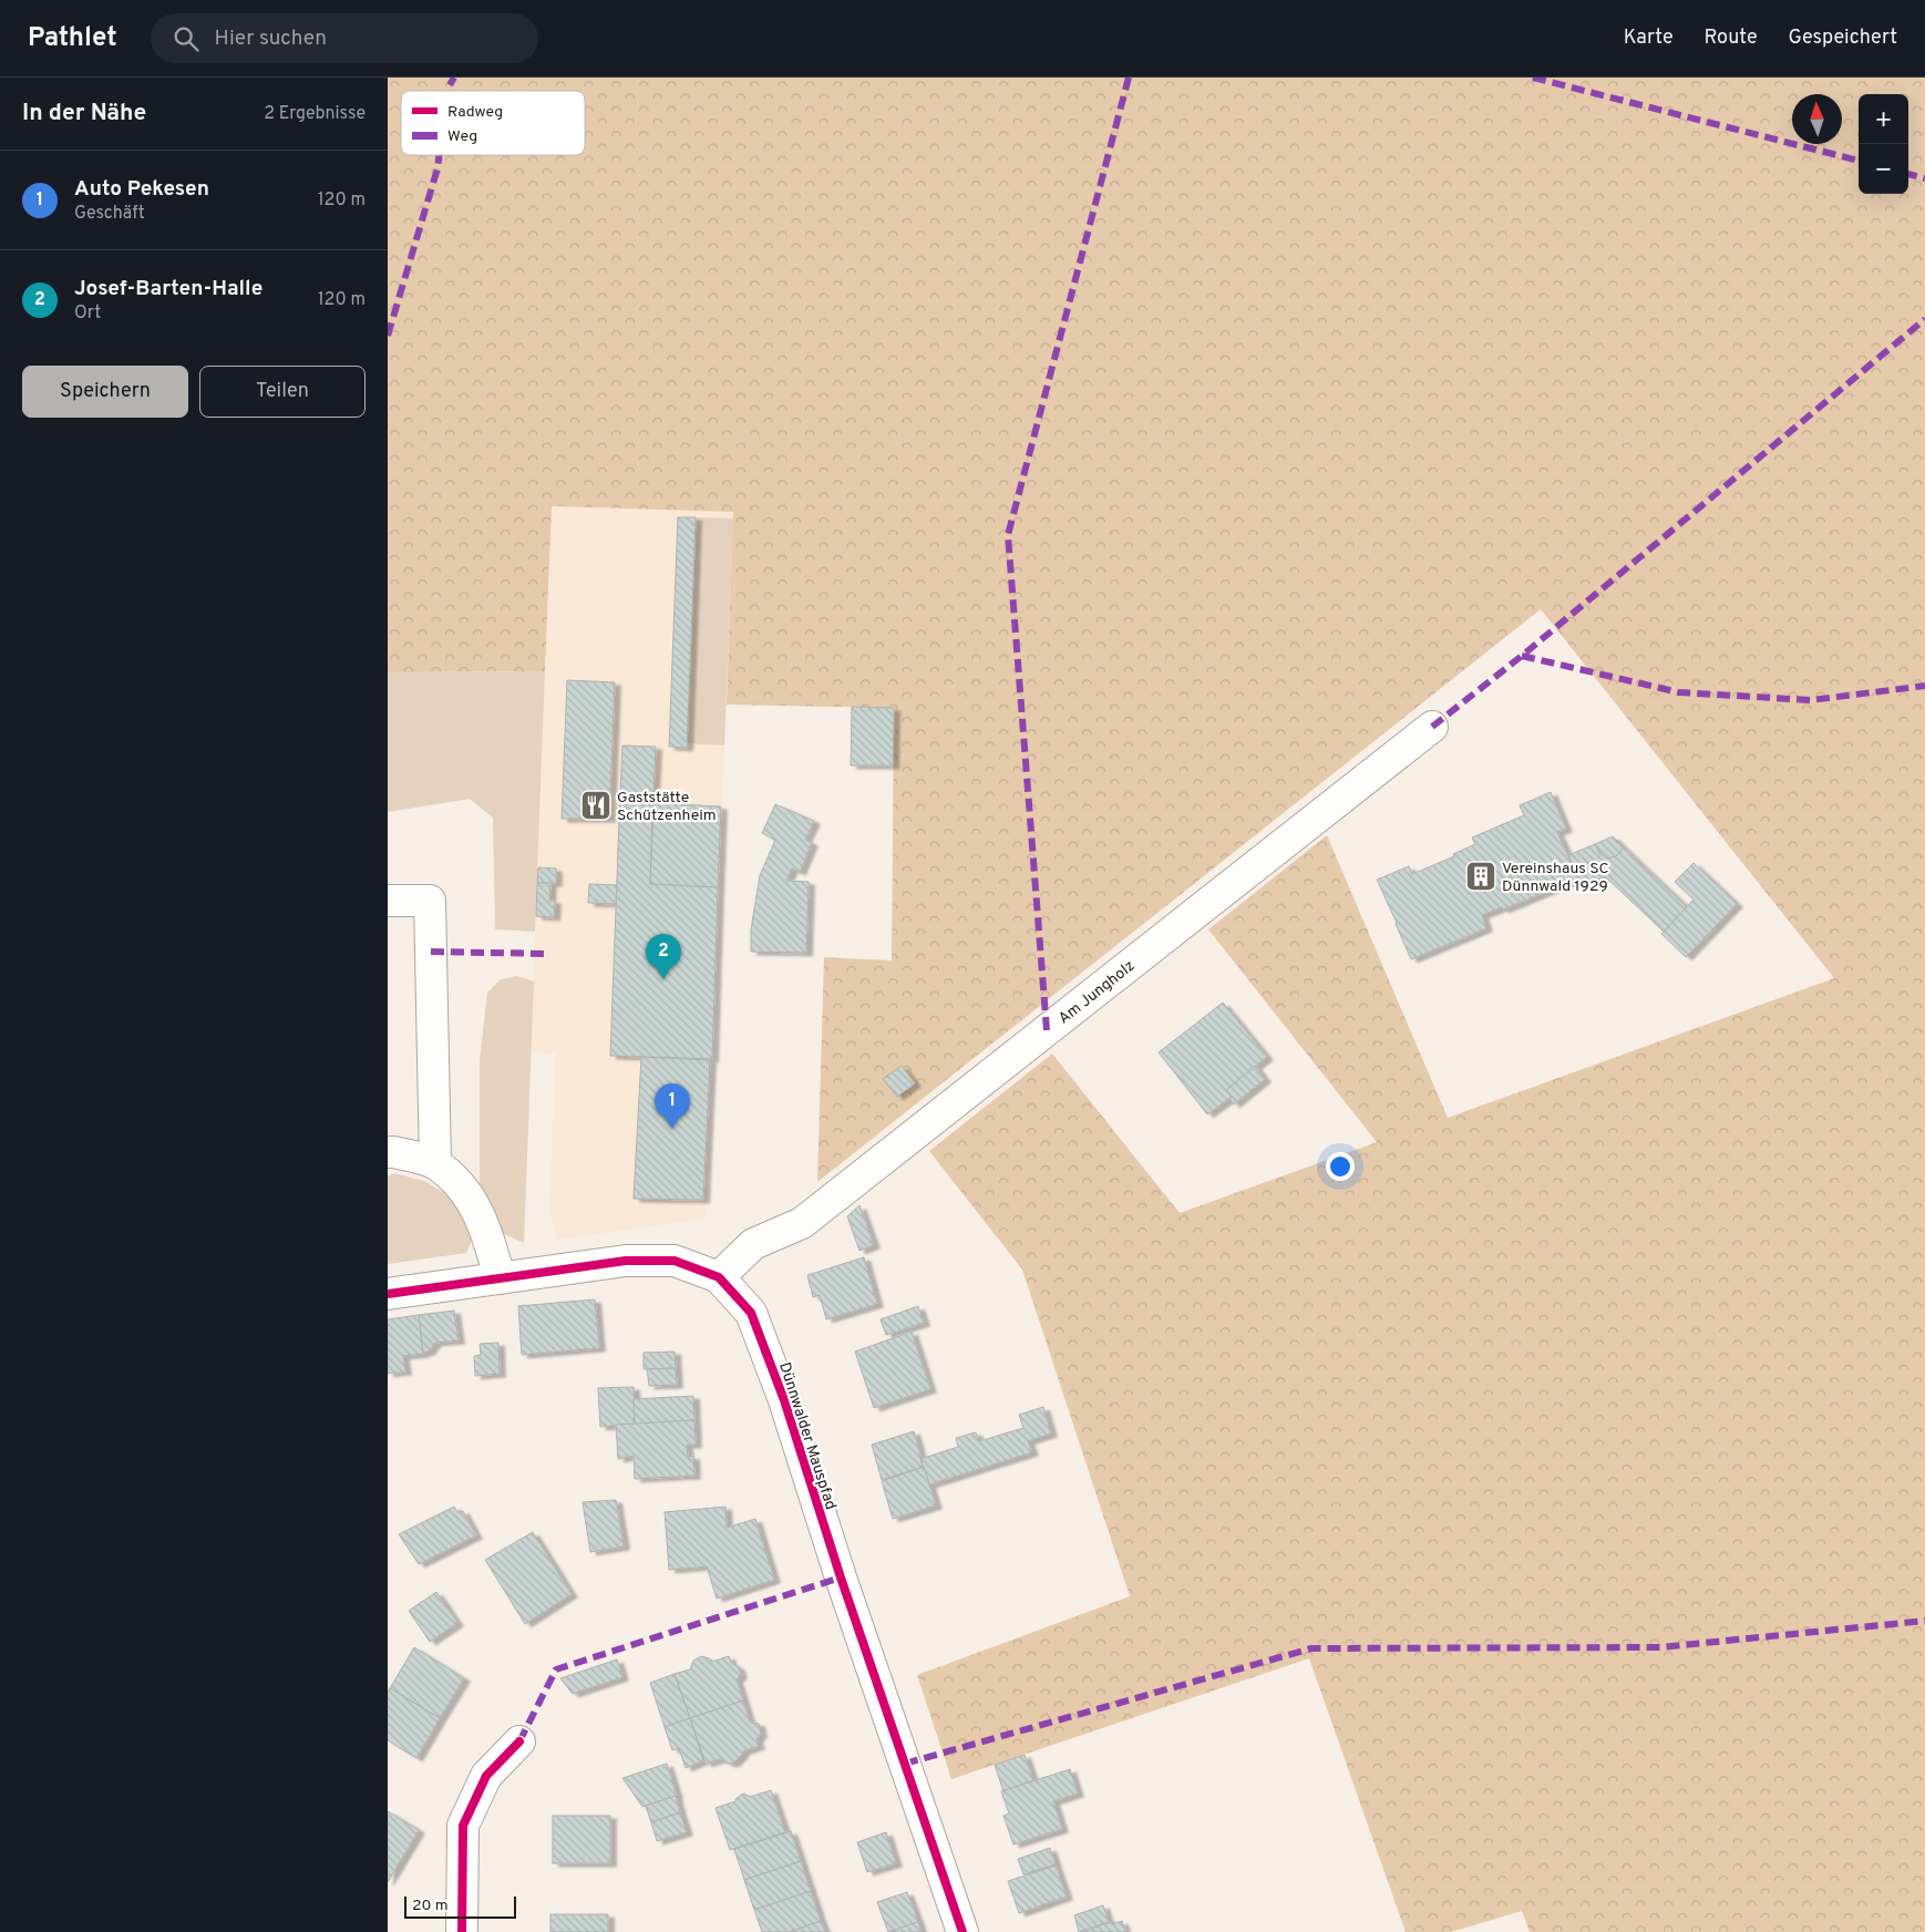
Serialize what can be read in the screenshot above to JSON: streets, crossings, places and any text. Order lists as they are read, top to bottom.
{
  "streets": {
    "street": ["Am Jungholz", "Dünnwalder Mauspfad"]
  },
  "crossings": [
    ["Am Jungholz", "Dünnwalder Mauspfad"]
  ],
  "places": {
    "restaurant": ["Gaststätte Schützenheim"],
    "building": ["Vereinshaus SC Dünnwald 1929"]
  },
  "legend": ["Radweg", "Weg"],
  "scale_bar": "20 m",
  "north": "top",
  "page": {
    "header": "Pathlet",
    "search": "Hier suchen",
    "nav": ["Karte", "Route", "Gespeichert"],
    "heading": ["In der Nähe", "2 Ergebnisse"],
    "map_buttons": ["+", "−"],
    "list": [
      {
        "mark": "1",
        "name": "Auto Pekesen",
        "note": "Geschäft",
        "value": "120 m"
      },
      {
        "mark": "2",
        "name": "Josef-Barten-Halle",
        "note": "Ort",
        "value": "120 m"
      }
    ],
    "buttons": ["Speichern", "Teilen"],
    "pins": ["2", "1"],
    "scale": "20 m"
  }
}
